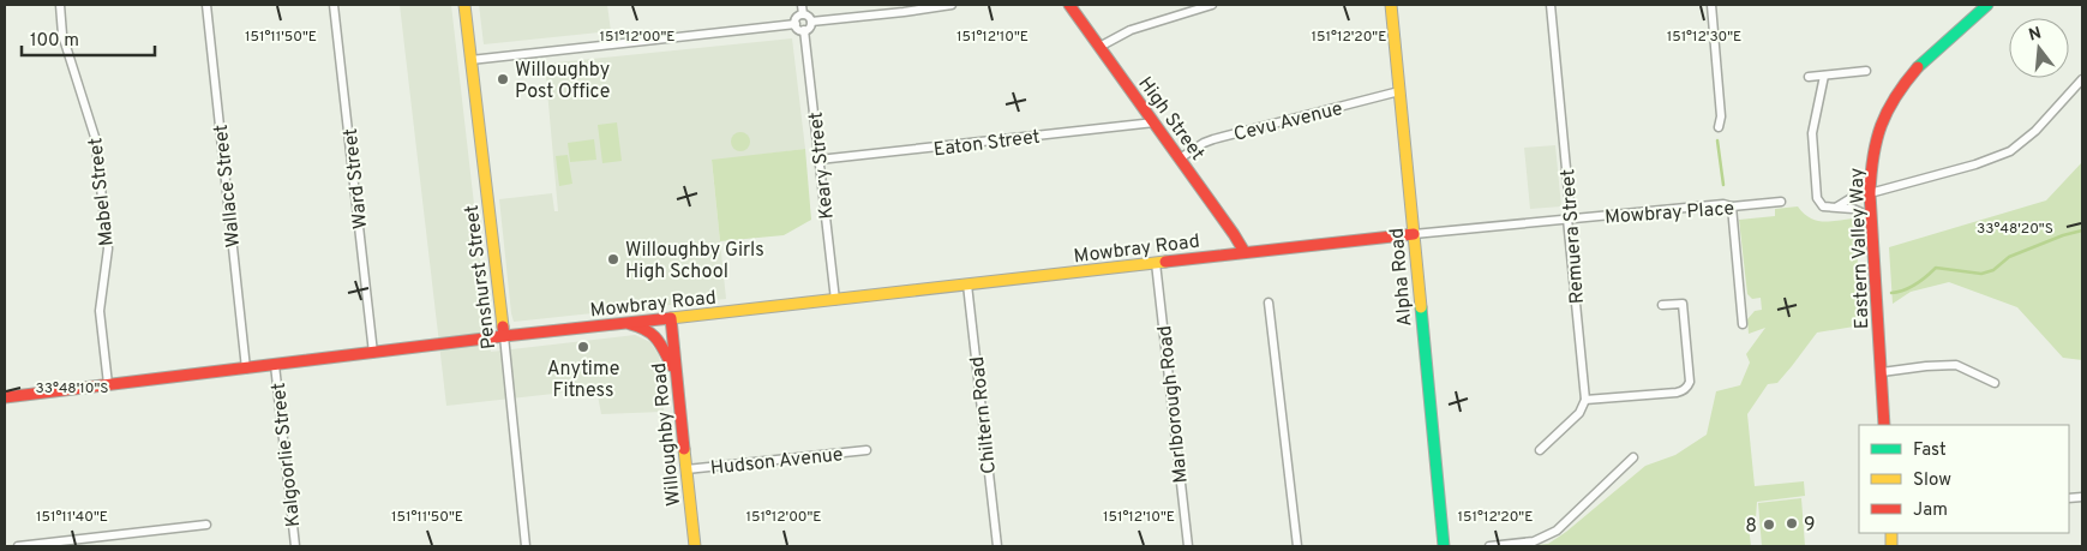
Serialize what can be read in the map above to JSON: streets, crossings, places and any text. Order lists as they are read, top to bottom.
{
  "streets": {
    "main road": [
      "High Street",
      "Mowbray Road",
      "Eastern Valley Way",
      "Penshurst Street",
      "Alpha Road",
      "Willoughby Road"
    ],
    "street": [
      "Cevu Avenue",
      "Eaton Street",
      "Keary Street",
      "Ward Street",
      "Wallace Street",
      "Mabel Street",
      "Mowbray Place",
      "Remuera Street",
      "Marlborough Road",
      "Chiltern Road",
      "Kalgoorlie Street",
      "Hudson Avenue"
    ]
  },
  "crossings": [
    ["High Street", "Cevu Avenue"],
    ["High Street", "Eaton Street"],
    ["High Street", "Mowbray Road"],
    ["Cevu Avenue", "Alpha Road"],
    ["Eaton Street", "Keary Street"],
    ["Keary Street", "Mowbray Road"],
    ["Ward Street", "Mowbray Road"],
    ["Wallace Street", "Mowbray Road"],
    ["Mabel Street", "Mowbray Road"],
    ["Mowbray Place", "Remuera Street"],
    ["Mowbray Place", "Mowbray Road"],
    ["Mowbray Place", "Alpha Road"],
    ["Mowbray Road", "Penshurst Street"],
    ["Mowbray Road", "Alpha Road"],
    ["Mowbray Road", "Marlborough Road"],
    ["Mowbray Road", "Chiltern Road"],
    ["Mowbray Road", "Willoughby Road"],
    ["Mowbray Road", "Kalgoorlie Street"],
    ["Willoughby Road", "Hudson Avenue"]
  ],
  "places": [
    "Willoughby Post Office",
    "Willoughby Girls High School",
    "Anytime Fitness",
    "9",
    "8"
  ],
  "legend": ["Fast", "Slow", "Jam"],
  "scale_bar": "100 m",
  "north": "top",
  "coordinates": [
    "151°11'50\"E",
    "151°12'00\"E",
    "151°12'10\"E",
    "151°12'20\"E",
    "151°12'30\"E",
    "33°48'20\"S",
    "33°48'10\"S",
    "151°11'40\"E"
  ]
}
